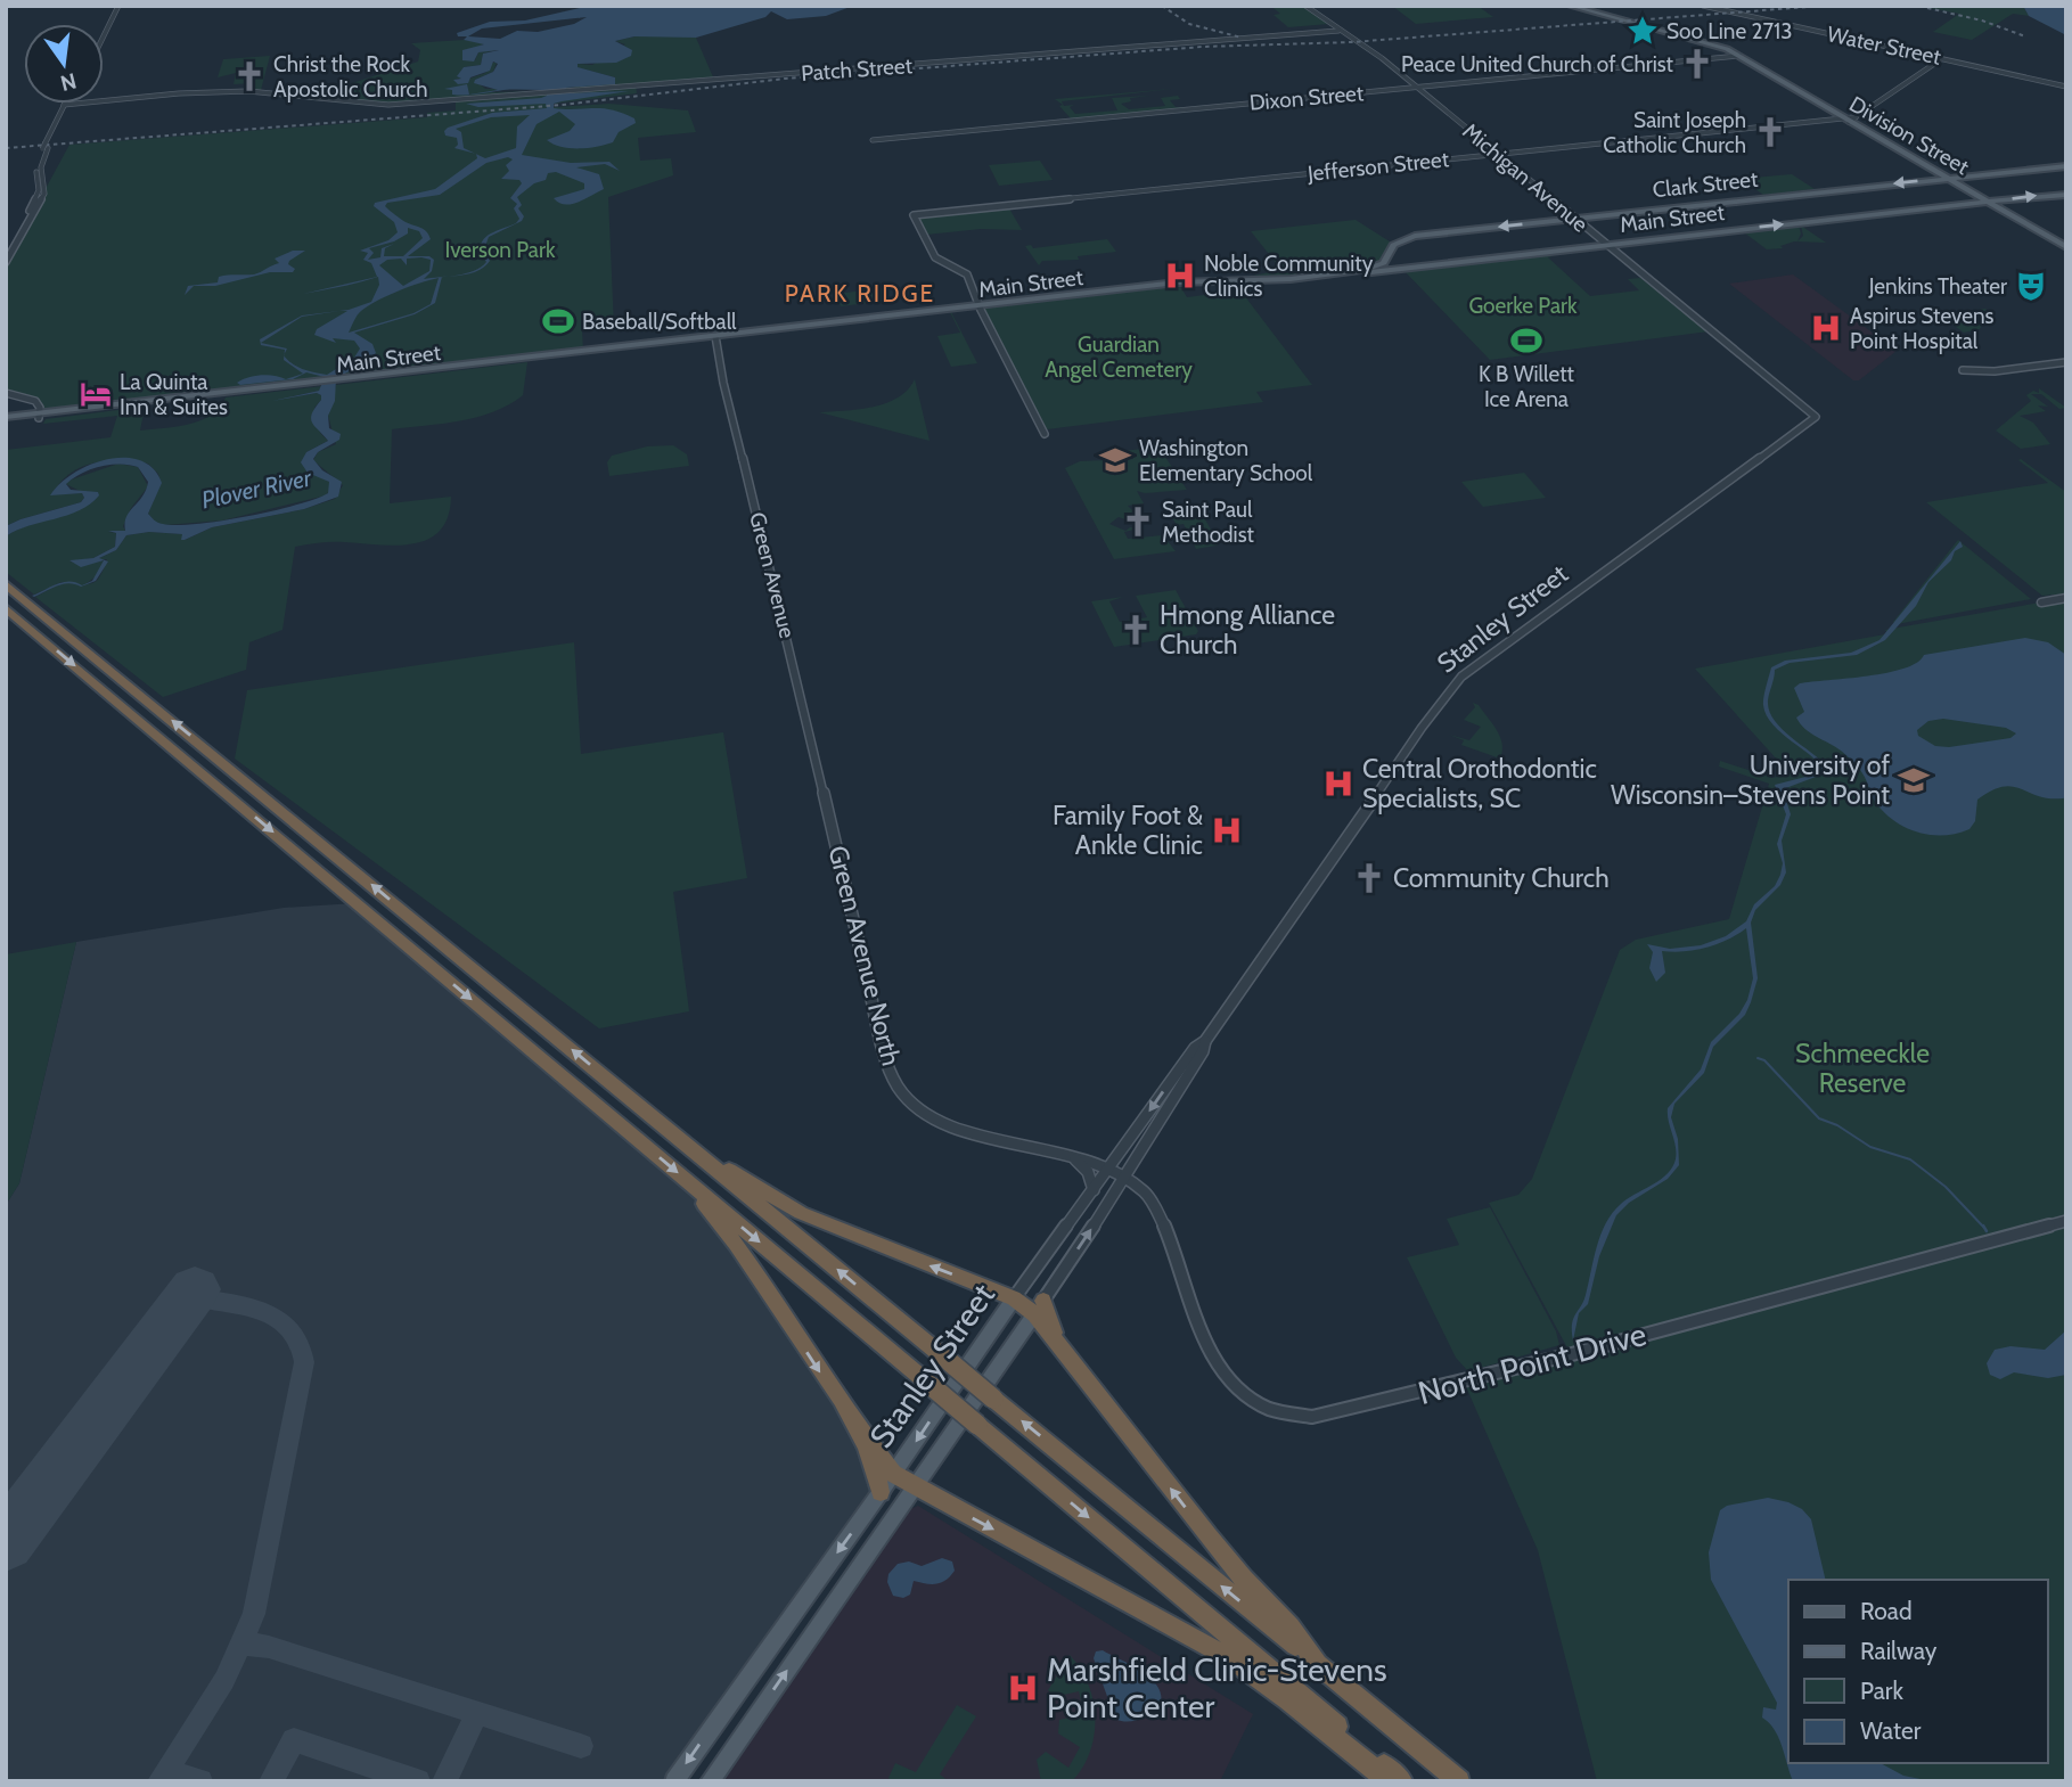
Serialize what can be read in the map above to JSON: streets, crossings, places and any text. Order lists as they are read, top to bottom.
{
  "streets": {
    "main road": [
      "Division Street",
      "Clark Street",
      "Main Street",
      "Stanley Street"
    ],
    "street": [
      "Water Street",
      "Patch Street",
      "Dixon Street",
      "Jefferson Street",
      "Michigan Avenue",
      "Green Avenue",
      "Green Avenue North",
      "North Point Drive"
    ]
  },
  "crossings": [
    ["Patch Street", "Michigan Avenue"],
    ["Dixon Street", "Division Street"],
    ["Dixon Street", "Michigan Avenue"],
    ["Division Street", "Jefferson Street"],
    ["Division Street", "Clark Street"],
    ["Division Street", "Main Street"],
    ["Jefferson Street", "Michigan Avenue"],
    ["Jefferson Street", "Main Street"],
    ["Michigan Avenue", "Clark Street"],
    ["Michigan Avenue", "Main Street"],
    ["Michigan Avenue", "Stanley Street"],
    ["Clark Street", "Main Street"],
    ["Main Street", "Green Avenue"],
    ["Green Avenue", "Green Avenue North"],
    ["Stanley Street", "Green Avenue North"],
    ["Stanley Street", "North Point Drive"],
    ["Green Avenue North", "North Point Drive"]
  ],
  "one_way": ["Clark Street"],
  "districts": ["PARK RIDGE"],
  "water": ["Plover River"],
  "parks": [
    "Iverson Park",
    "Goerke Park",
    "Guardian Angel Cemetery",
    "Schmeeckle Reserve"
  ],
  "places": {
    "place": ["Soo Line 2713"],
    "church": [
      "Peace United Church of Christ",
      "Christ the Rock Apostolic Church",
      "Saint Joseph Catholic Church",
      "Saint Paul Methodist",
      "Hmong Alliance Church",
      "Community Church"
    ],
    "hospital": [
      "Noble Community Clinics",
      "Aspirus Stevens Point Hospital",
      "Central Orothodontic Specialists, SC",
      "Family Foot & Ankle Clinic",
      "Marshfield Clinic-Stevens Point Center"
    ],
    "theatre": ["Jenkins Theater"],
    "sports": ["Baseball/Softball", "K B Willett Ice Arena"],
    "hotel": ["La Quinta Inn & Suites"],
    "school or university": ["Washington Elementary School", "University of Wisconsin–Stevens Point"]
  },
  "legend": [
    "Road",
    "Railway",
    "Park",
    "Water"
  ],
  "north": "bottom"
}
